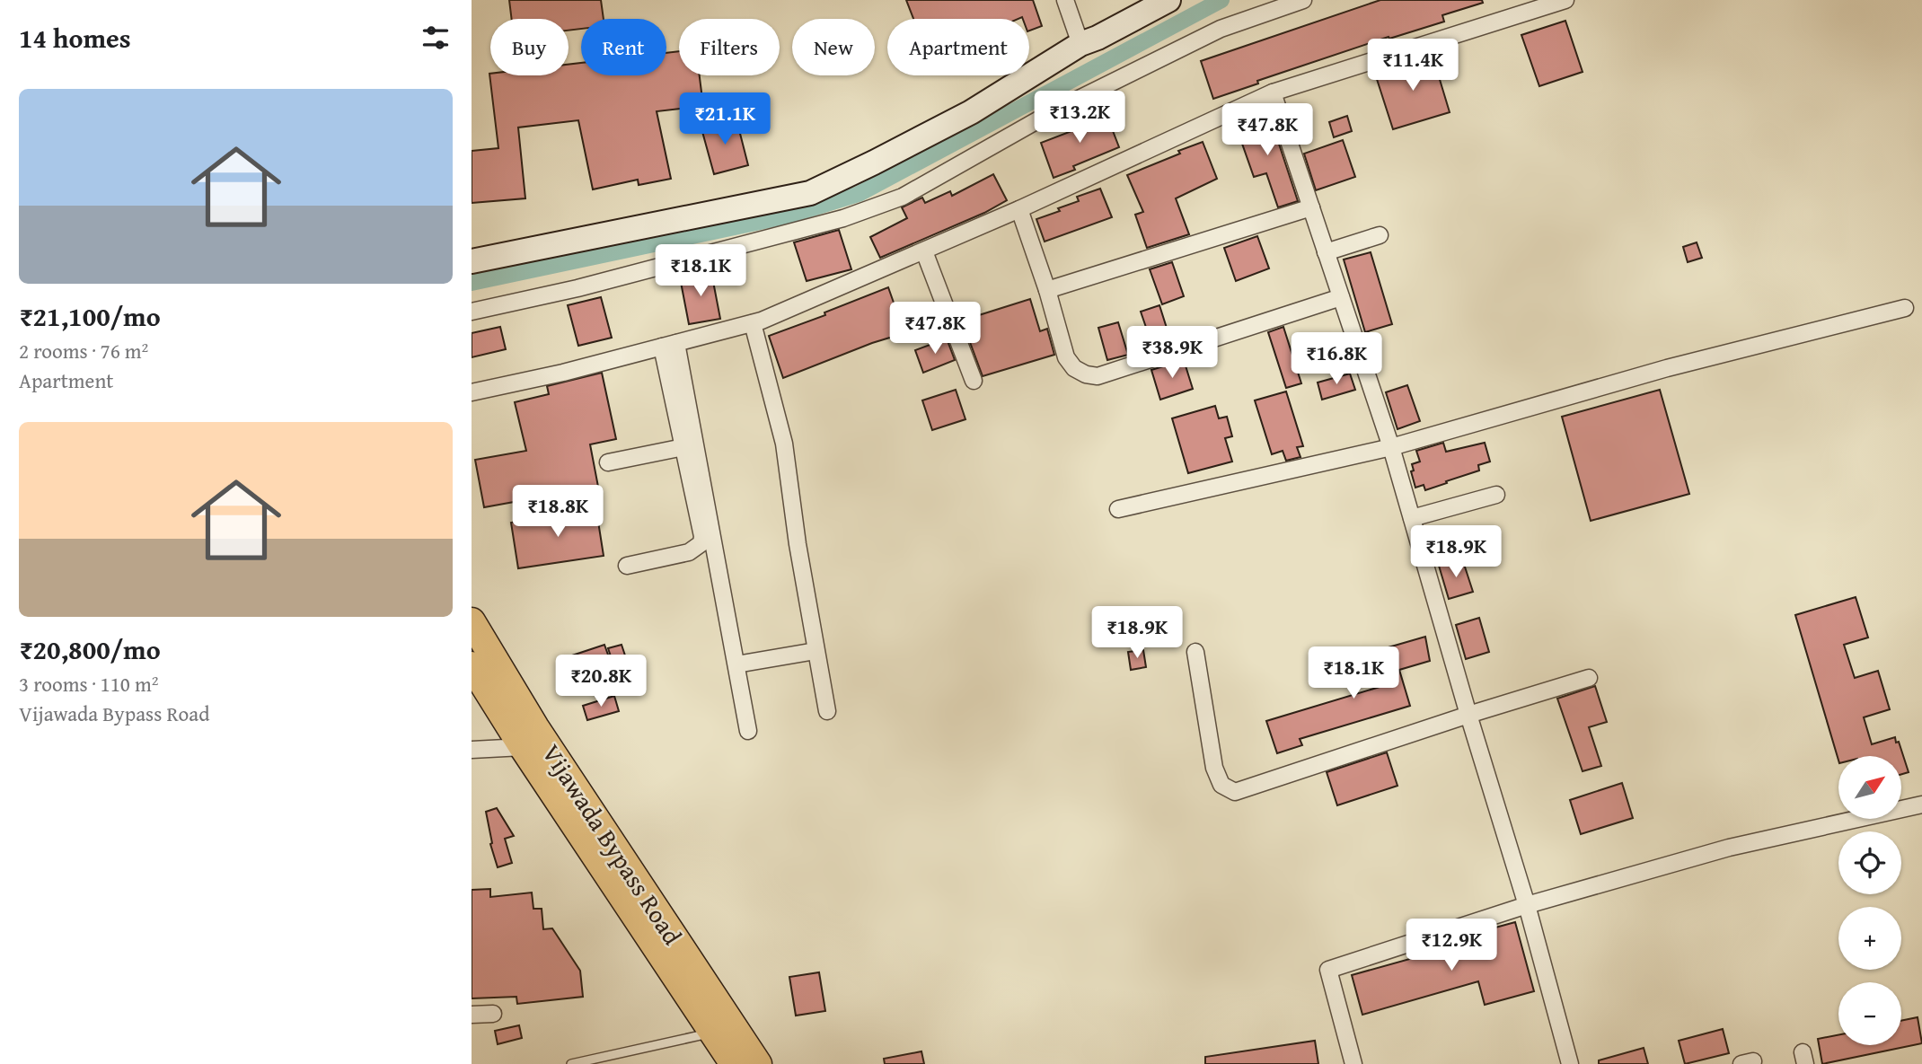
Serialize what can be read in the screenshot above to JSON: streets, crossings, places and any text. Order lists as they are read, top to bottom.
{
  "streets": {
    "main road": ["Vijawada Bypass Road"]
  },
  "north": "top right",
  "page": {
    "heading": "14 homes",
    "chip": [
      "Buy",
      "Rent",
      "Filters",
      "New",
      "Apartment"
    ],
    "price": [
      "₹11.4K",
      "₹13.2K",
      "₹21.1K",
      "₹47.8K",
      "₹18.1K",
      "₹47.8K",
      "₹38.9K",
      "₹16.8K",
      "₹18.8K",
      "₹18.9K",
      "₹18.9K",
      "₹18.1K",
      "₹20.8K",
      "₹12.9K"
    ],
    "list": [
      {
        "name": "₹21,100/mo",
        "note": "2 rooms · 76 m² · Apartment"
      },
      {
        "name": "₹20,800/mo",
        "note": "3 rooms · 110 m² · Vijawada Bypass Road"
      }
    ],
    "map_buttons": ["+", "−"]
  }
}
